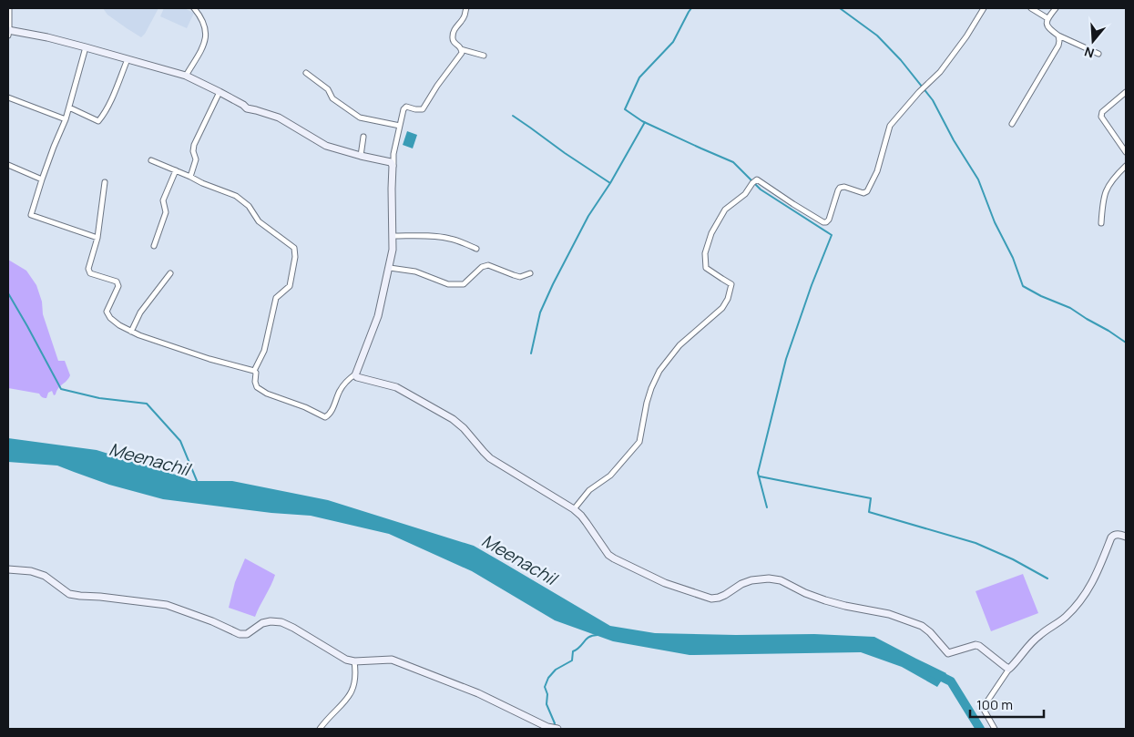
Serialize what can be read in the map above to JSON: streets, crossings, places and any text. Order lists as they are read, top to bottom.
{
  "water": ["Meenachil"],
  "scale_bar": "100 m",
  "north": "bottom"
}
